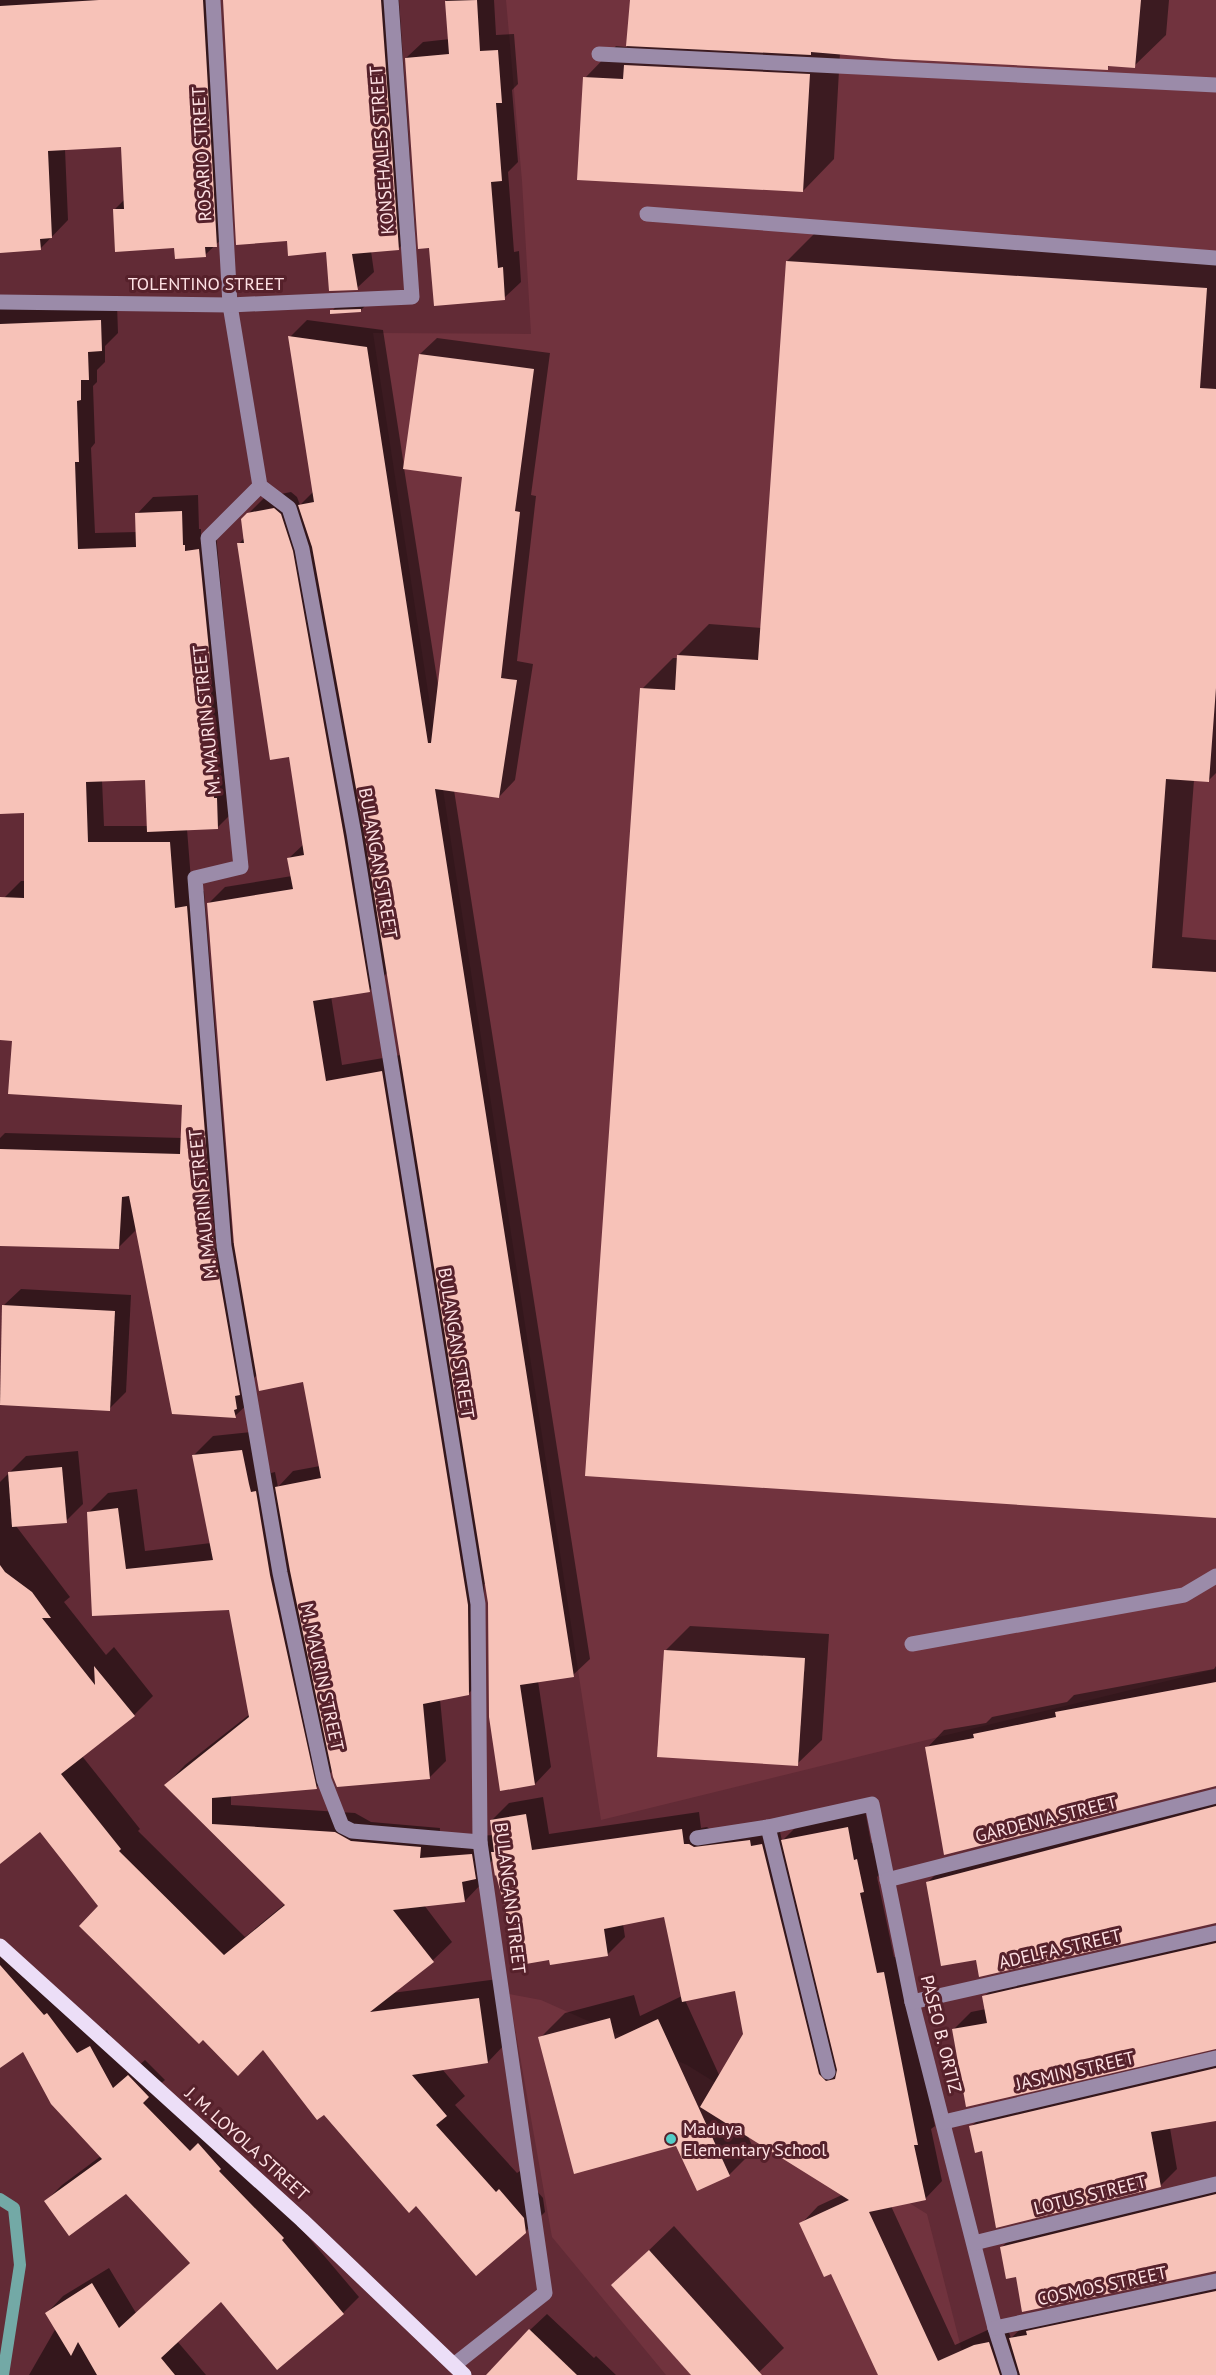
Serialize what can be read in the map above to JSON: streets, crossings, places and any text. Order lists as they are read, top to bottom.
{
  "streets": {
    "main road": ["J. M. LOYOLA STREET"],
    "street": [
      "KONSEHALES STREET",
      "ROSARIO STREET",
      "TOLENTINO STREET",
      "M. MAURIN STREET",
      "BULANGAN STREET",
      "GARDENIA STREET",
      "ADELFA STREET",
      "PASEO B. ORTIZ",
      "JASMIN STREET",
      "LOTUS STREET",
      "COSMOS STREET"
    ]
  },
  "crossings": [
    ["KONSEHALES STREET", "TOLENTINO STREET"],
    ["ROSARIO STREET", "TOLENTINO STREET"],
    ["M. MAURIN STREET", "BULANGAN STREET"],
    ["BULANGAN STREET", "J. M. LOYOLA STREET"],
    ["GARDENIA STREET", "PASEO B. ORTIZ"],
    ["ADELFA STREET", "PASEO B. ORTIZ"],
    ["PASEO B. ORTIZ", "JASMIN STREET"],
    ["PASEO B. ORTIZ", "LOTUS STREET"],
    ["PASEO B. ORTIZ", "COSMOS STREET"]
  ],
  "places": ["Maduya Elementary School"]
}
